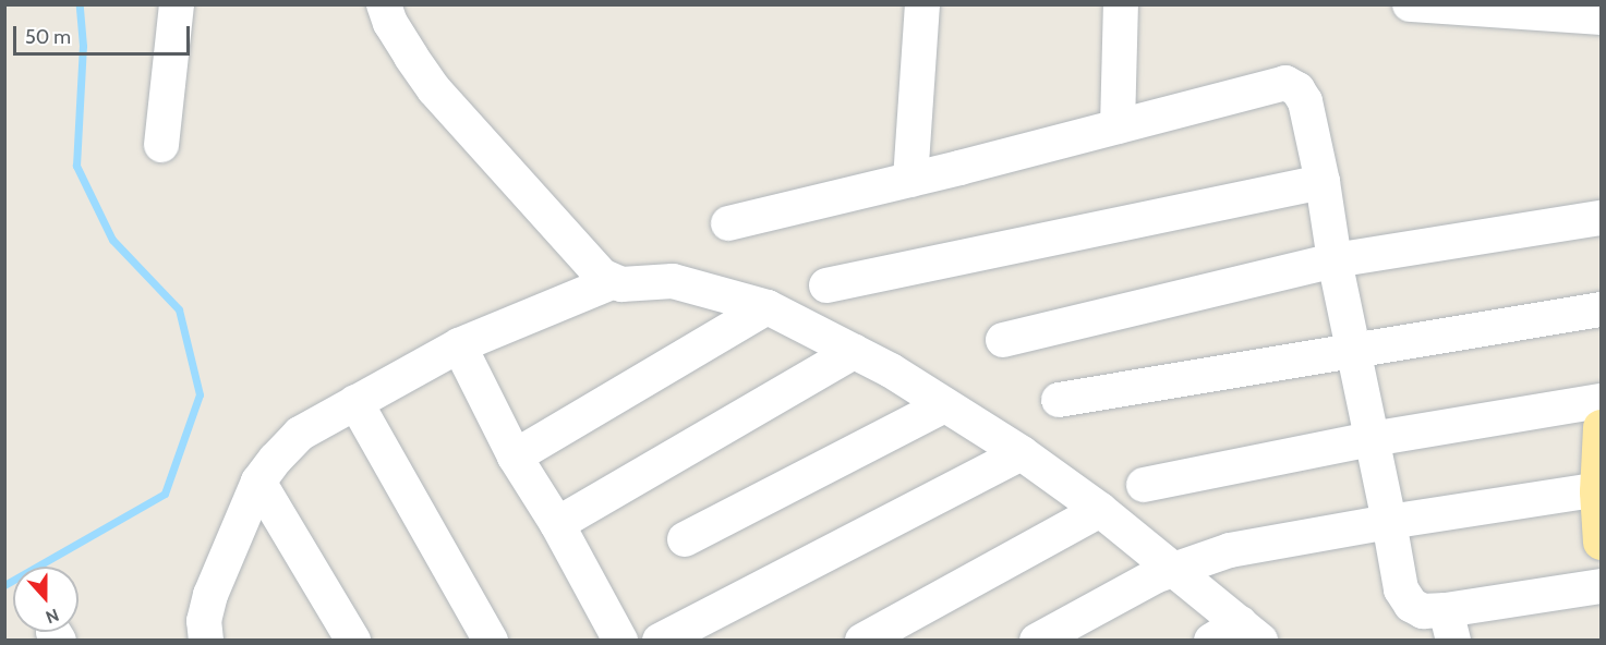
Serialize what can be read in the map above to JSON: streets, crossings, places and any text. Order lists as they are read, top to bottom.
{
  "scale_bar": "50 m",
  "north": "bottom"
}
